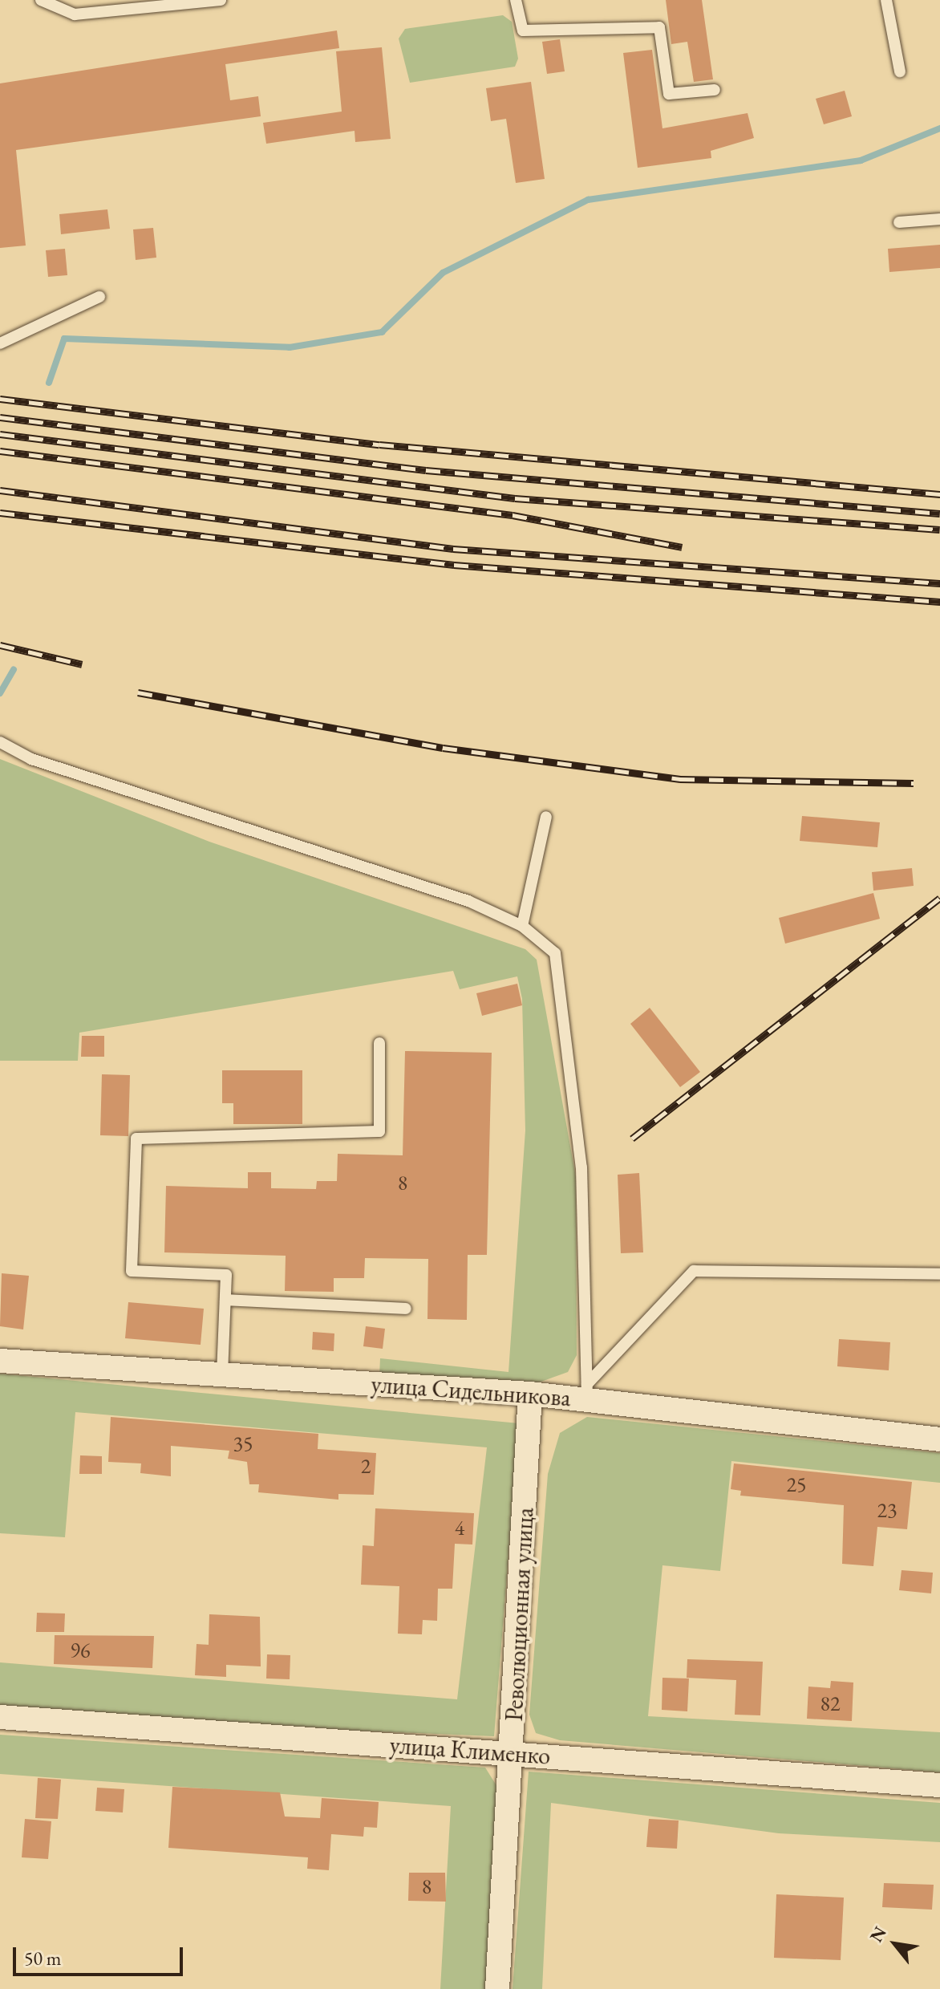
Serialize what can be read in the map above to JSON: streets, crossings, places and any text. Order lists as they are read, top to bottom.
{
  "streets": {
    "street": ["улица Сидельникова", "Революционная улица", "улица Клименко"]
  },
  "crossings": [
    ["улица Сидельникова", "Революционная улица"],
    ["Революционная улица", "улица Клименко"]
  ],
  "house_numbers": [
    "8",
    "35",
    "2",
    "25",
    "23",
    "4",
    "96",
    "82",
    "8"
  ],
  "scale_bar": "50 m",
  "north": "top left"
}
